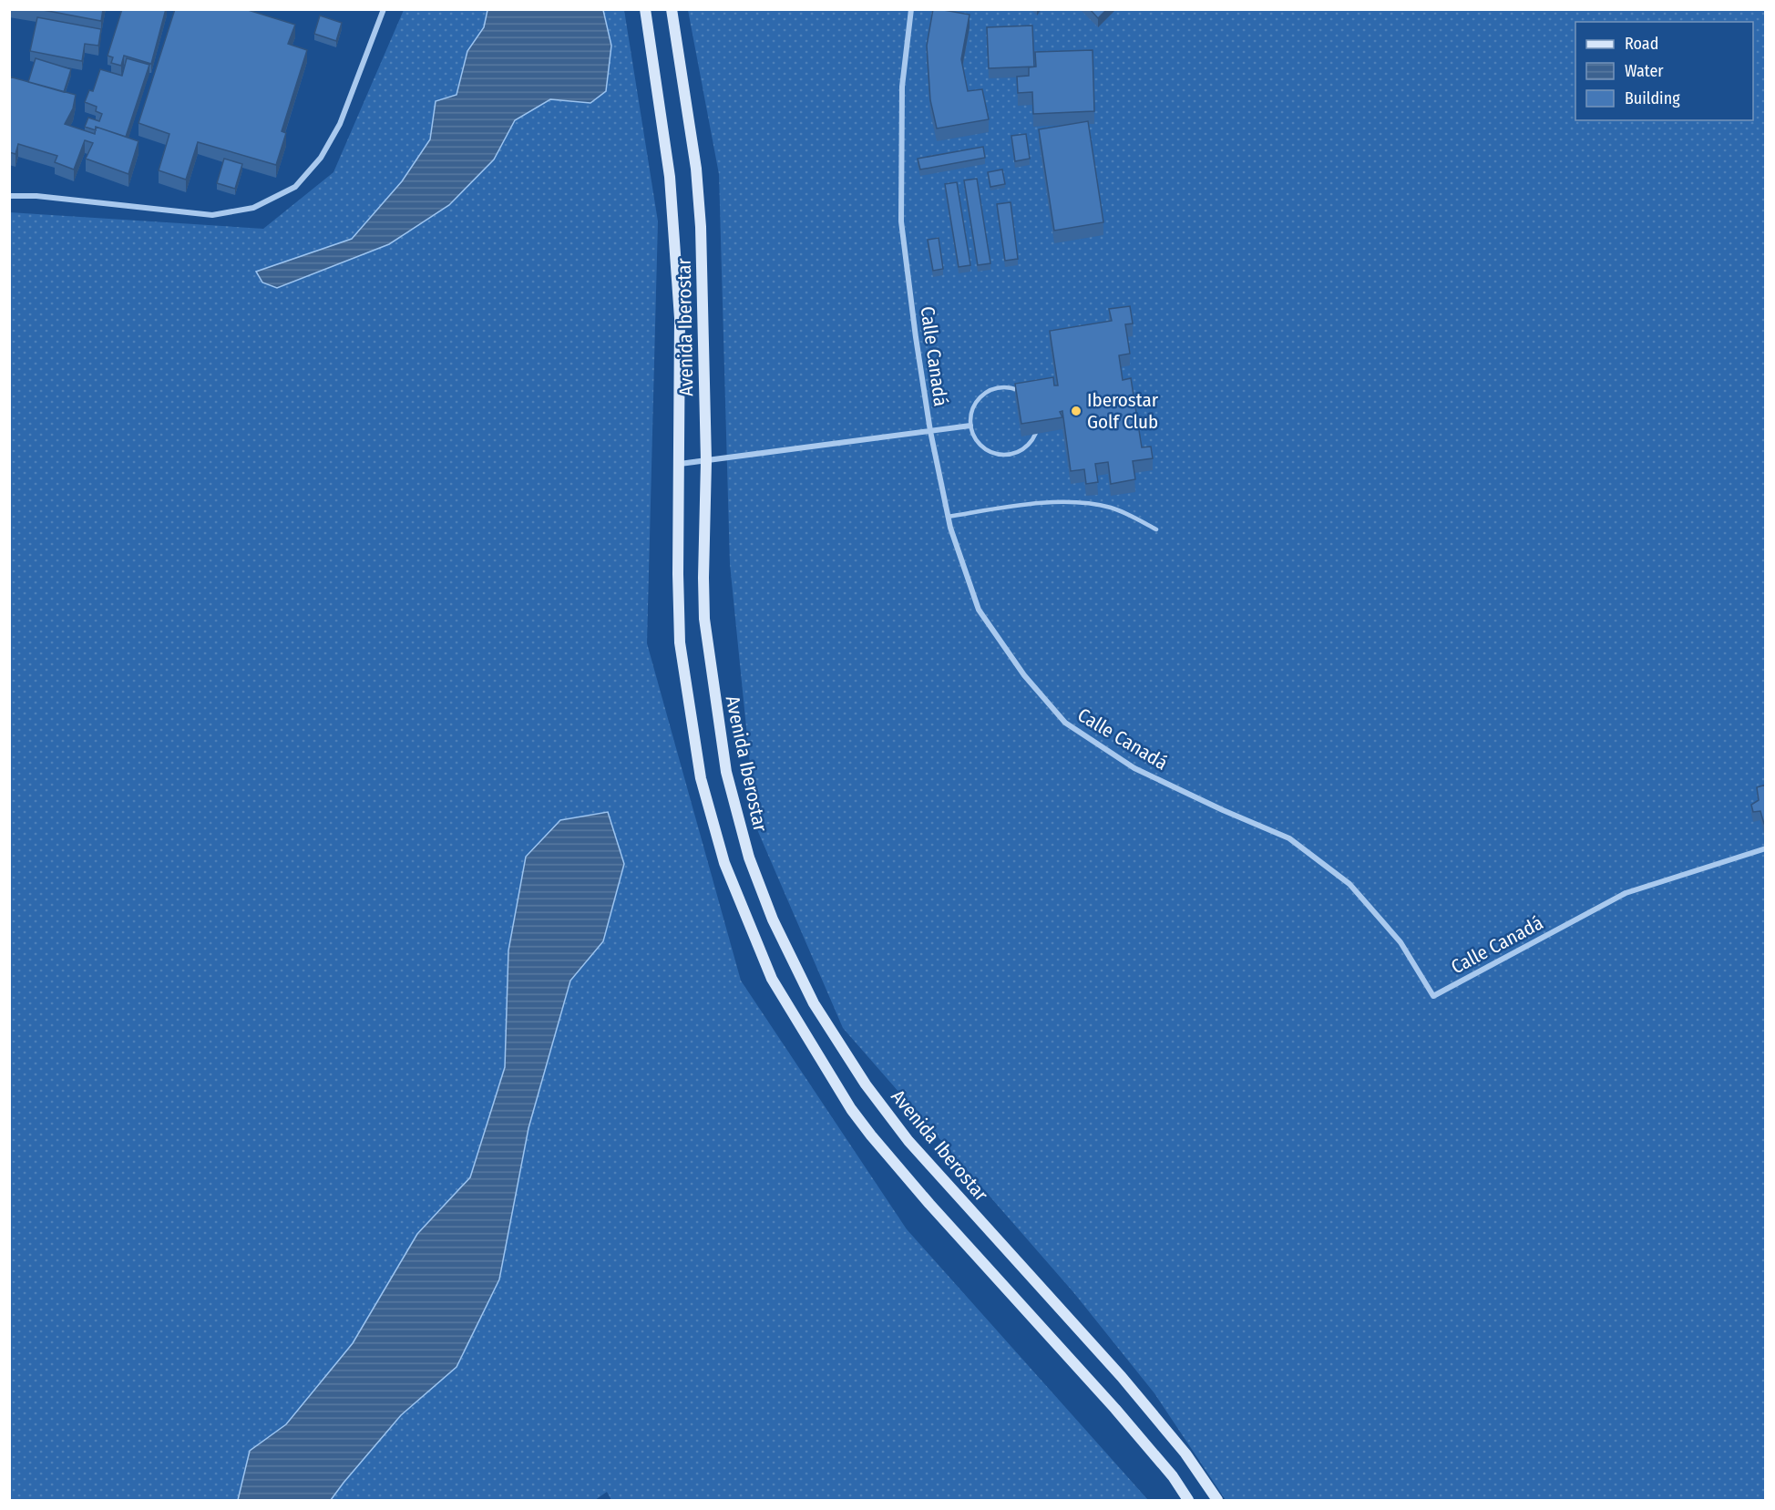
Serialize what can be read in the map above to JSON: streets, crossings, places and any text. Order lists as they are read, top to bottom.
{
  "streets": {
    "street": ["Avenida Iberostar", "Calle Canadá"]
  },
  "places": ["Iberostar Golf Club"],
  "legend": ["Road", "Water", "Building"]
}
